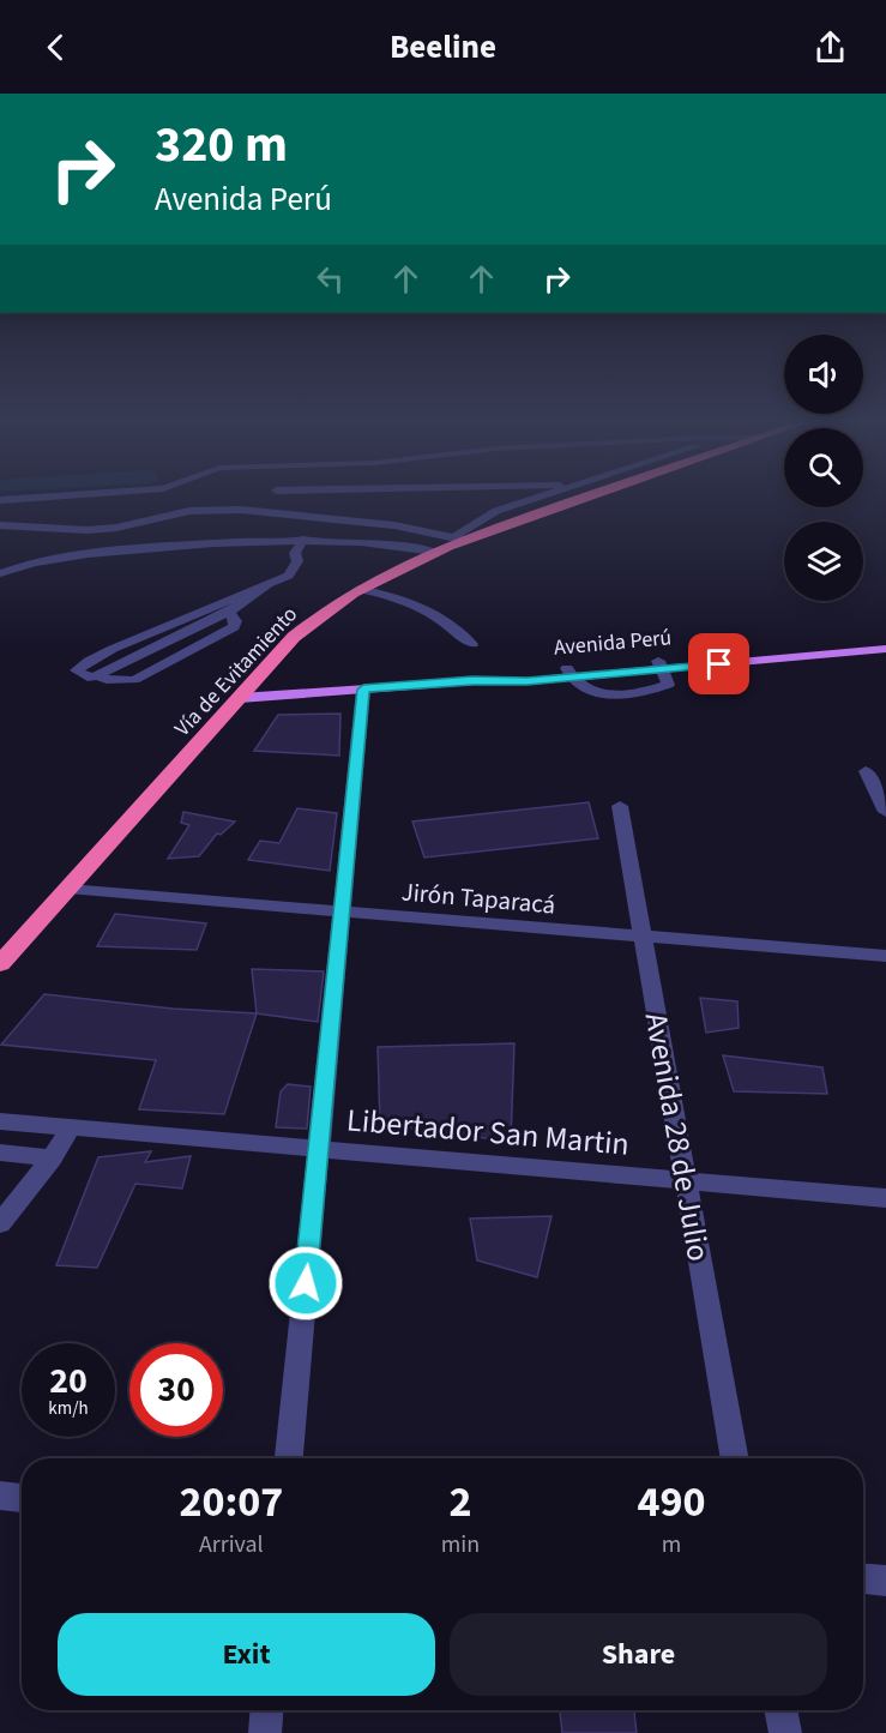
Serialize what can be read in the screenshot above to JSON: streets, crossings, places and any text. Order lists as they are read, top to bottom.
{
  "streets": {
    "highway": ["Vía de Evitamiento"],
    "main road": ["Avenida Perú"],
    "street": ["Jirón Taparacá", "Libertador San Martin", "Avenida 28 de Julio"]
  },
  "crossings": [
    ["Avenida Perú", "Vía de Evitamiento"],
    ["Vía de Evitamiento", "Jirón Taparacá"],
    ["Jirón Taparacá", "Avenida 28 de Julio"],
    ["Libertador San Martin", "Avenida 28 de Julio"]
  ],
  "page": {
    "header": "Beeline",
    "turn": ["320 m", "Avenida Perú"],
    "speed": "20 km/h",
    "limit": "30",
    "eta": [
      "20:07",
      "Arrival",
      "2",
      "min",
      "490",
      "m"
    ],
    "buttons": ["Exit", "Share"]
  }
}
